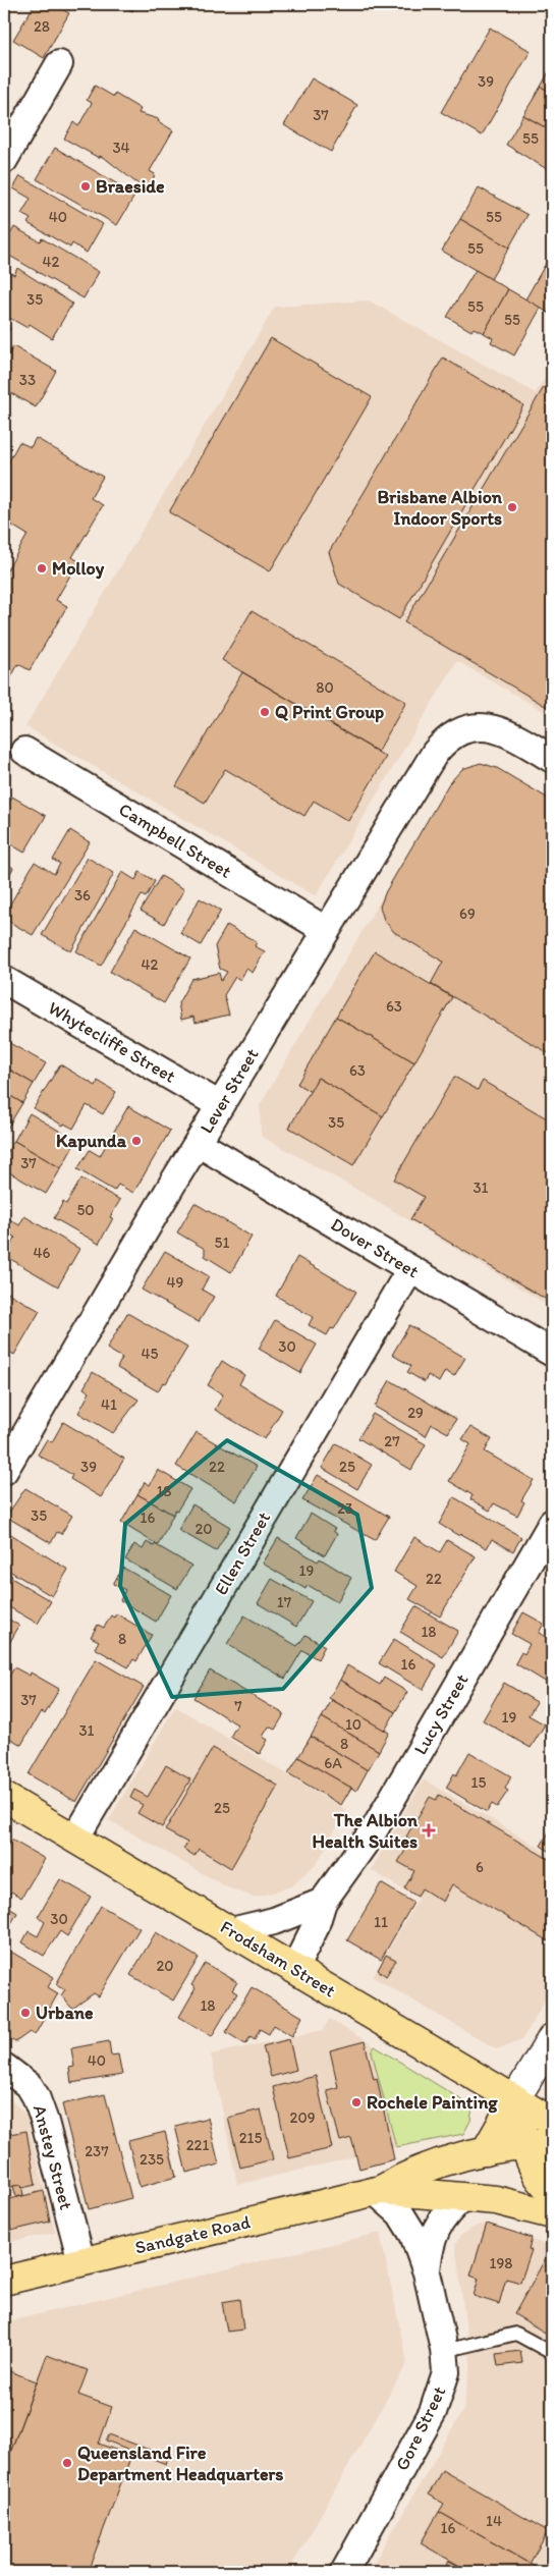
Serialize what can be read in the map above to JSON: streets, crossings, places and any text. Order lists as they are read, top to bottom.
{
  "streets": {
    "highway": ["Frodsham Street", "Sandgate Road"],
    "street": [
      "Campbell Street",
      "Whytecliffe Street",
      "Lever Street",
      "Dover Street",
      "Ellen Street",
      "Lucy Street",
      "Anstey Street",
      "Gore Street"
    ]
  },
  "crossings": [
    ["Campbell Street", "Lever Street"],
    ["Whytecliffe Street", "Lever Street"],
    ["Lever Street", "Dover Street"],
    ["Dover Street", "Ellen Street"],
    ["Ellen Street", "Frodsham Street"],
    ["Lucy Street", "Frodsham Street"],
    ["Anstey Street", "Sandgate Road"],
    ["Sandgate Road", "Gore Street"]
  ],
  "places": {
    "other": [
      "Braeside",
      "Brisbane Albion Indoor Sports",
      "Molloy",
      "Q Print Group",
      "Kapunda",
      "Urbane",
      "Rochele Painting",
      "Queensland Fire Department Headquarters"
    ],
    "health": ["The Albion Health Suites"]
  },
  "house_numbers": [
    "28",
    "39",
    "37",
    "55",
    "34",
    "40",
    "55",
    "55",
    "42",
    "35",
    "55",
    "55",
    "33",
    "80",
    "36",
    "69",
    "42",
    "63",
    "63",
    "35",
    "37",
    "31",
    "50",
    "51",
    "46",
    "49",
    "30",
    "45",
    "41",
    "29",
    "27",
    "39",
    "22",
    "25",
    "18",
    "23",
    "35",
    "16",
    "20",
    "19",
    "22",
    "17",
    "18",
    "8",
    "16",
    "37",
    "7",
    "19",
    "10",
    "31",
    "8",
    "6A",
    "15",
    "25",
    "6",
    "30",
    "11",
    "20",
    "18",
    "40",
    "209",
    "215",
    "221",
    "237",
    "235",
    "198",
    "14",
    "16"
  ]
}
